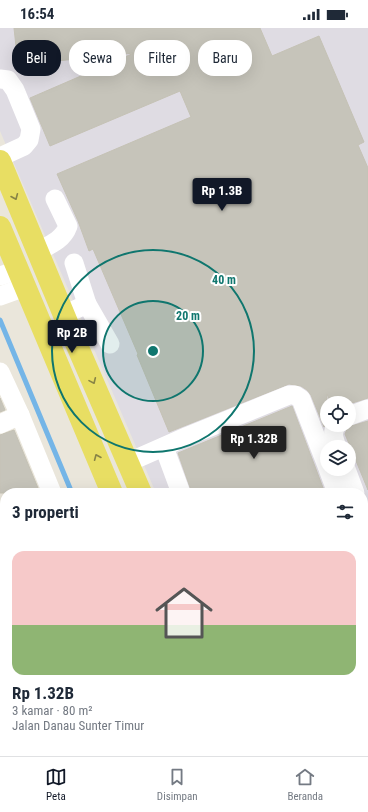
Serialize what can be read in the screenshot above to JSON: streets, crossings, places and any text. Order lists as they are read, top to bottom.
{
  "page": {
    "status": "16:54",
    "chip": [
      "Beli",
      "Sewa",
      "Filter",
      "Baru"
    ],
    "price": ["Rp 1.3B", "Rp 2B", "Rp 1.32B"],
    "heading": "3 properti",
    "list": [
      {
        "name": "Rp 1.32B",
        "note": "3 kamar · 80 m² · Jalan Danau Sunter Timur"
      }
    ],
    "tabs": ["Peta", "Disimpan", "Beranda"]
  },
  "rings": ["40 m", "20 m"]
}
